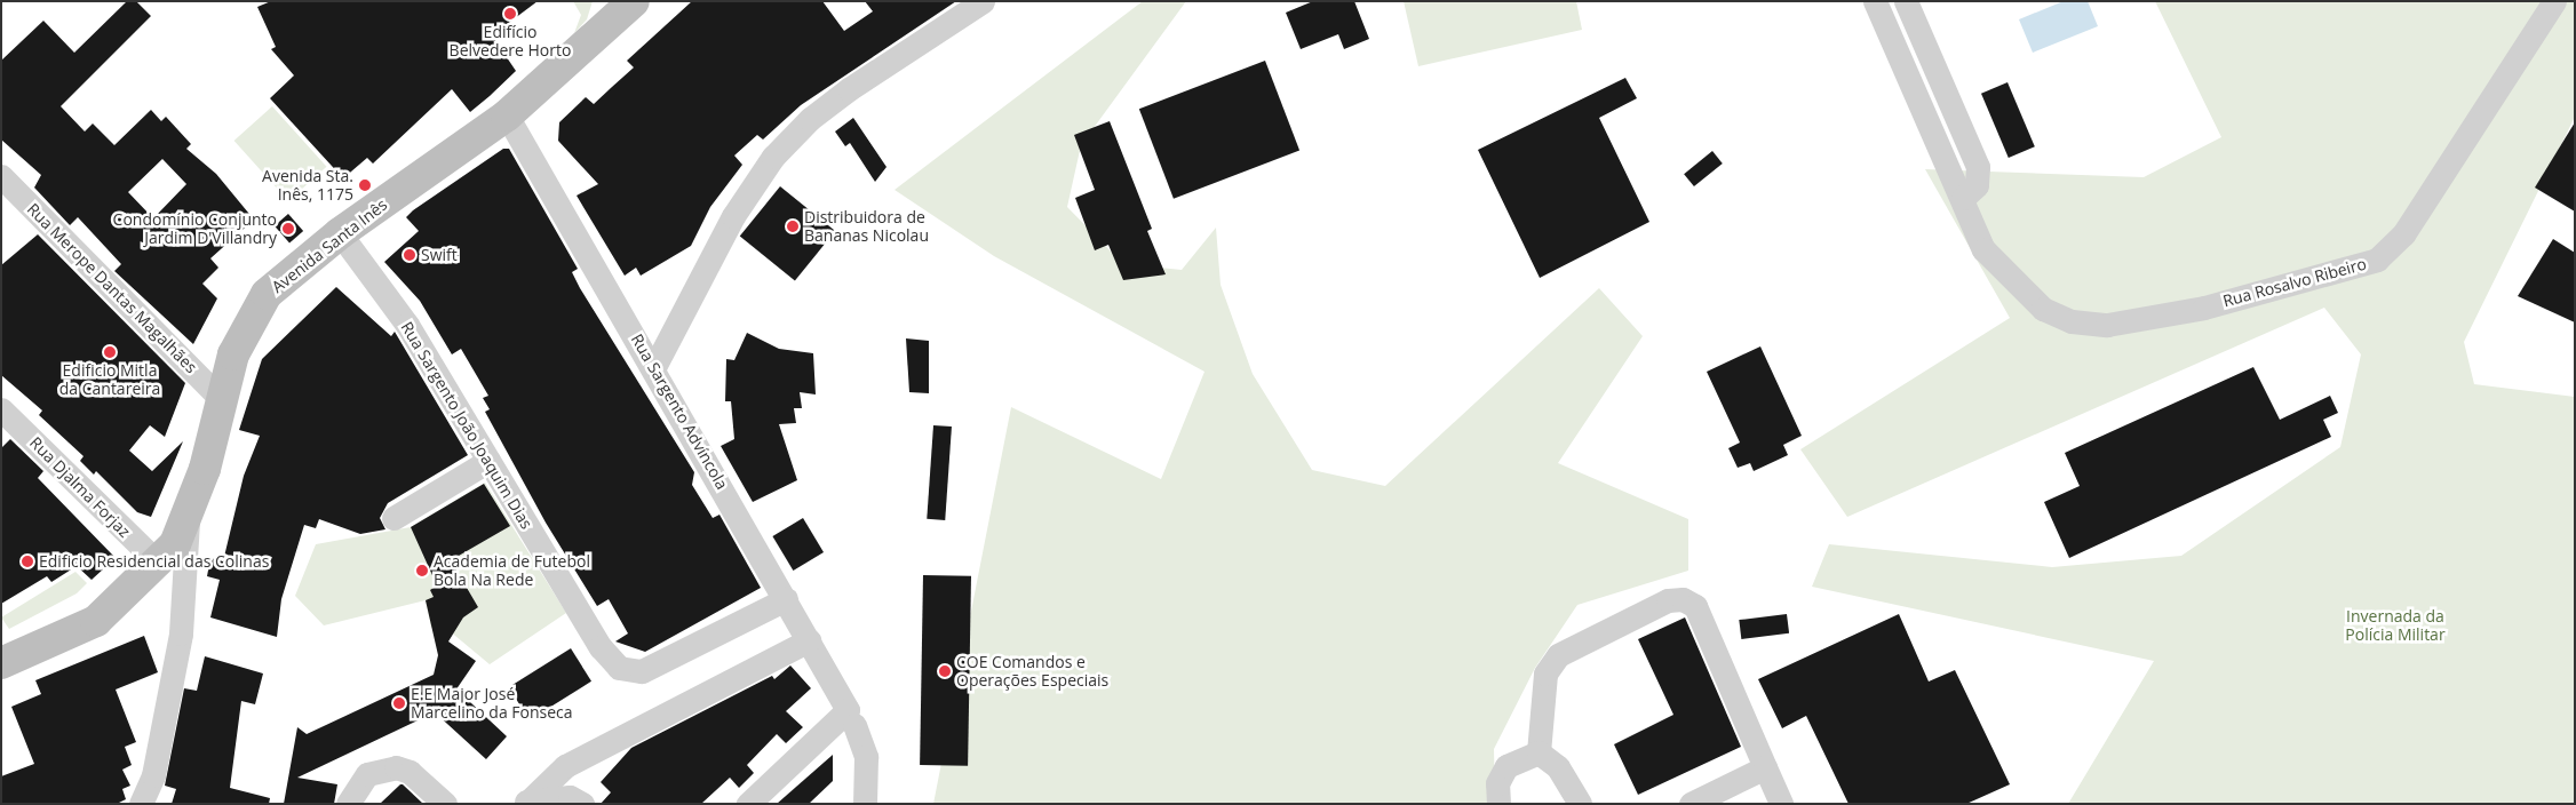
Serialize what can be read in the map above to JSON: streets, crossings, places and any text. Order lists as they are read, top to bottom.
{
  "streets": {
    "main road": ["Avenida Santa Inês"],
    "street": [
      "Rua Rosalvo Ribeiro",
      "Rua Merope Dantas Magalhães",
      "Rua Sargento Advíncola",
      "Rua Sargento João Joaquim Dias",
      "Rua Djalma Forjaz"
    ]
  },
  "crossings": [
    ["Avenida Santa Inês", "Rua Merope Dantas Magalhães"],
    ["Avenida Santa Inês", "Rua Sargento Advíncola"],
    ["Avenida Santa Inês", "Rua Sargento João Joaquim Dias"],
    ["Avenida Santa Inês", "Rua Djalma Forjaz"],
    ["Rua Sargento Advíncola", "Rua Sargento João Joaquim Dias"]
  ],
  "parks": ["Invernada da Polícia Militar"],
  "places": [
    "Edifício Belvedere Horto",
    "Avenida Sta. Inês, 1175",
    "Distribuidora de Bananas Nicolau",
    "Condomínio Conjunto Jardim D'Villandry",
    "Swift",
    "Edificio Mitla da Cantareira",
    "Edificio Residencial das Colinas",
    "Academia de Futebol Bola Na Rede",
    "COE Comandos e Operações Especiais",
    "E.E Major José Marcelino da Fonseca"
  ]
}
